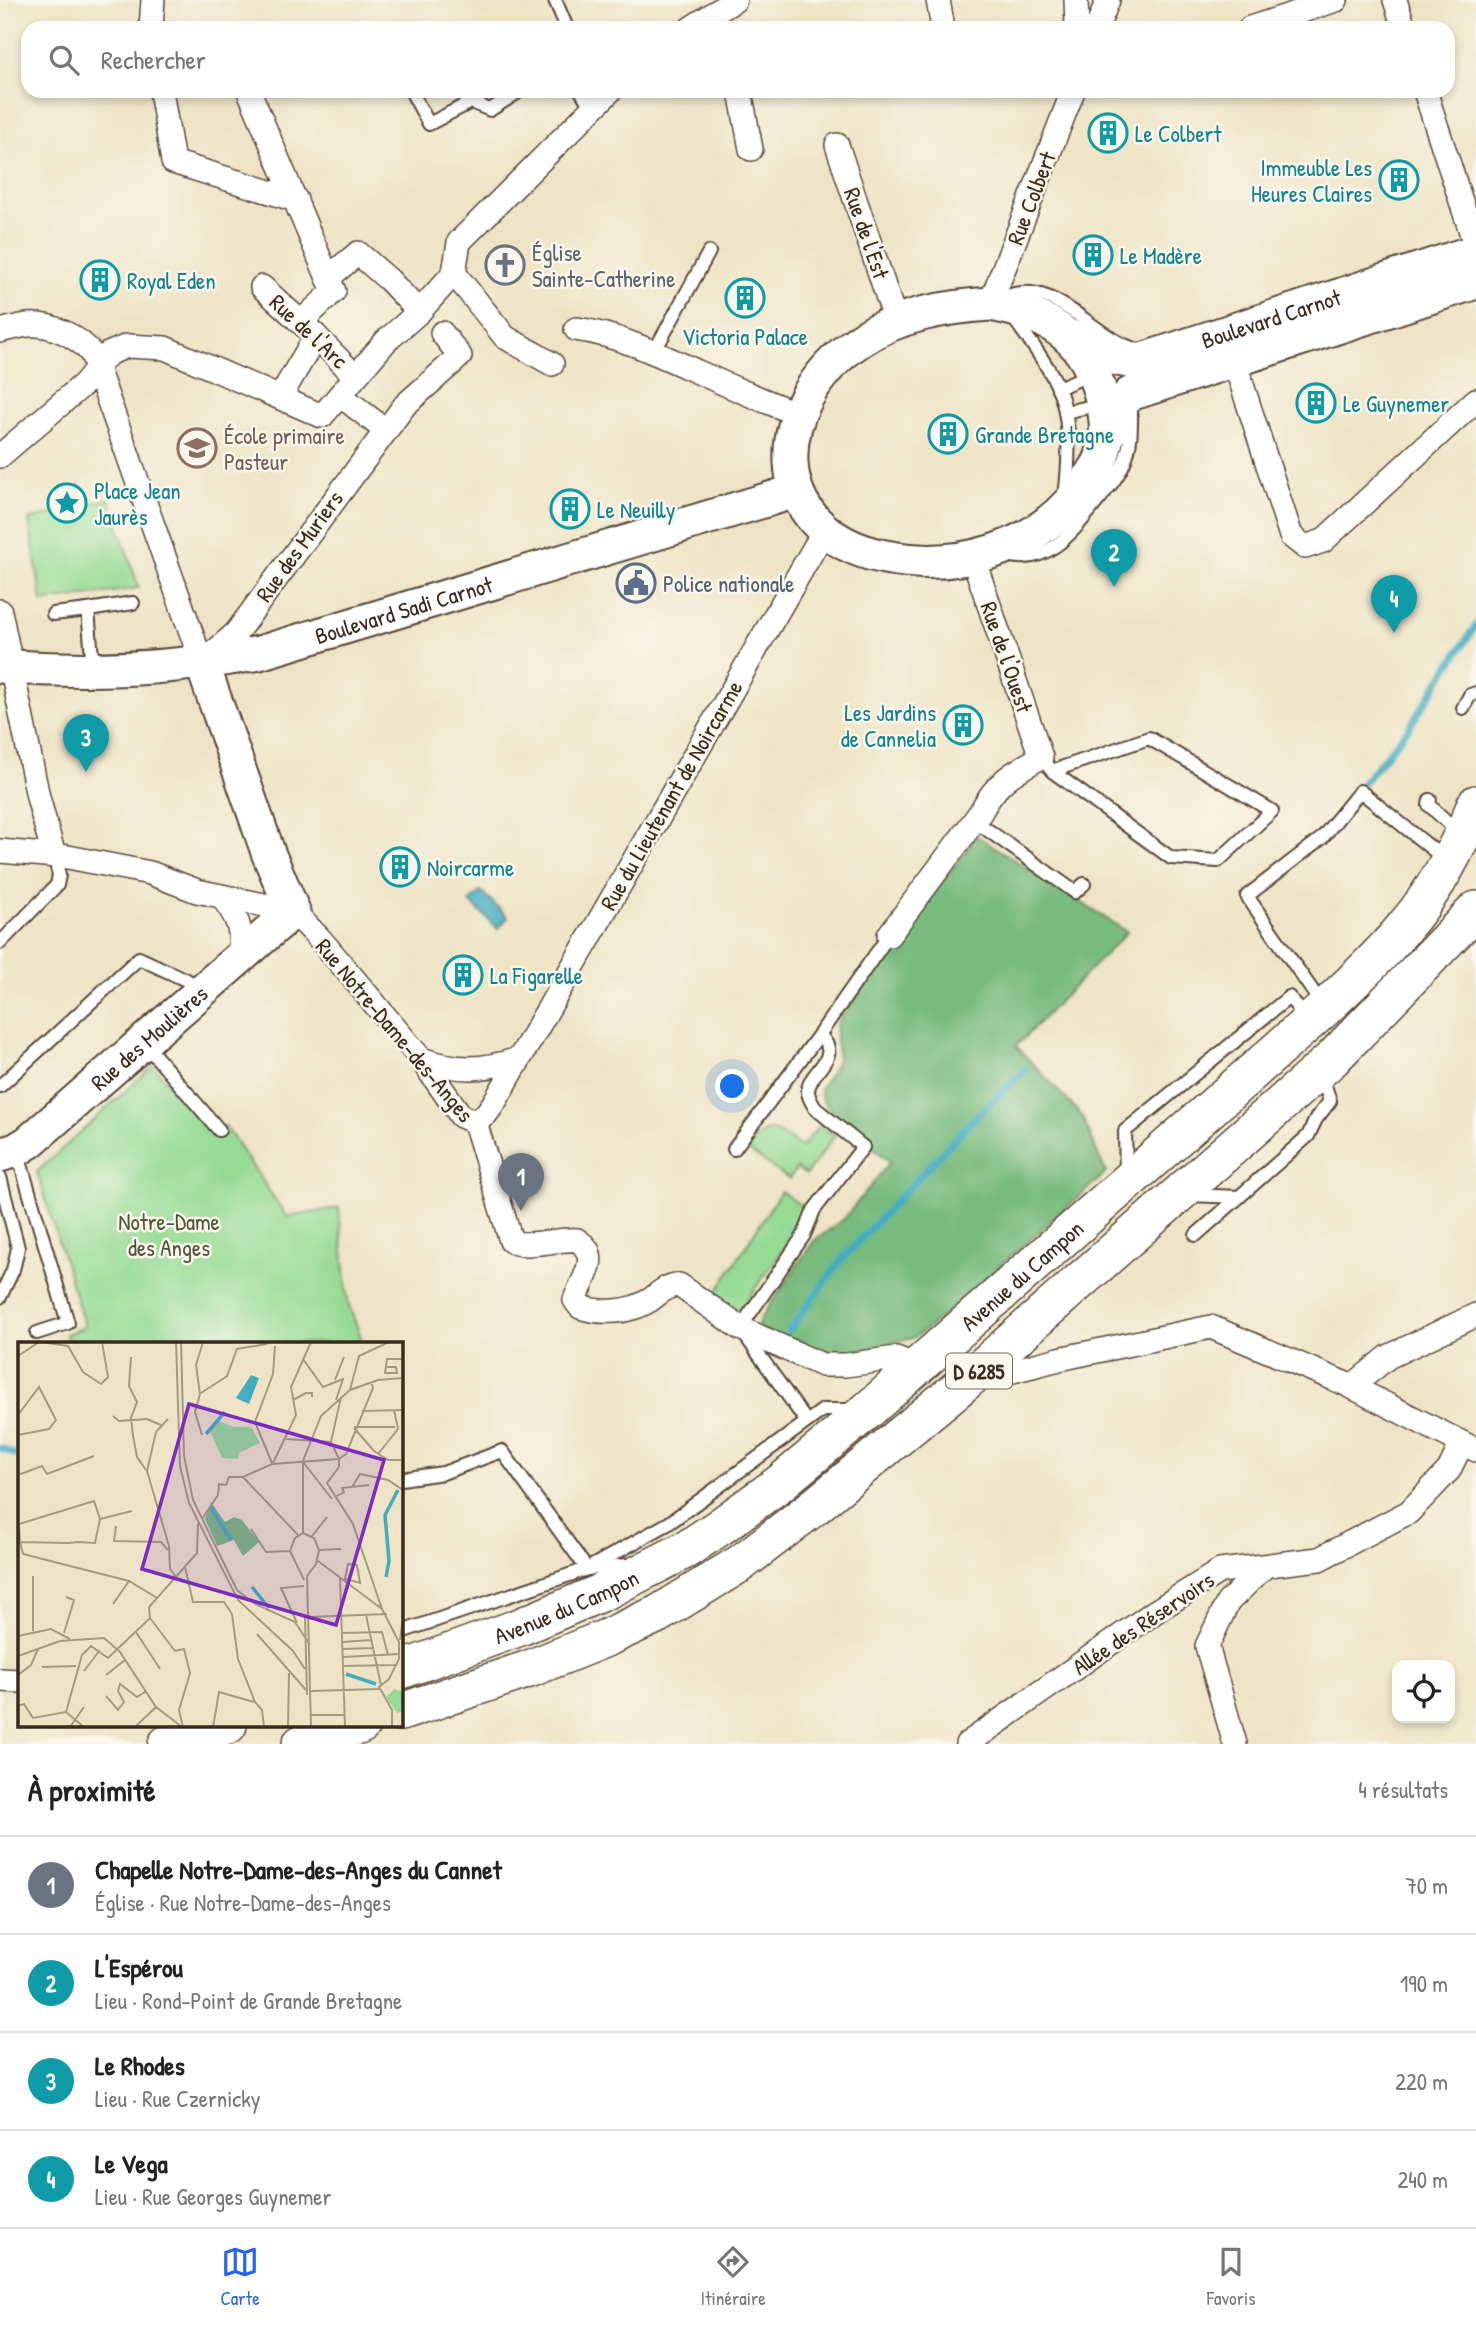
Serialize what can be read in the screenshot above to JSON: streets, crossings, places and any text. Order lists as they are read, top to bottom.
{
  "streets": {
    "main road": [
      "Boulevard Carnot",
      "Boulevard Sadi Carnot",
      "Rue Notre-Dame-des-Anges",
      "Rue des Moulières",
      "Avenue du Campon",
      "D 6285"
    ],
    "street": [
      "Rue Colbert",
      "Rue de l'Est",
      "Rue de l'Arc",
      "Rue des Muriers",
      "Rue de l'Ouest",
      "Rue du Lieutenant de Noircarme",
      "Allée des Réservoirs"
    ]
  },
  "crossings": [
    ["Rue des Muriers", "Boulevard Sadi Carnot"],
    ["Rue des Muriers", "Rue Notre-Dame-des-Anges"],
    ["Boulevard Sadi Carnot", "Rue Notre-Dame-des-Anges"],
    ["Rue du Lieutenant de Noircarme", "Rue Notre-Dame-des-Anges"],
    ["Rue Notre-Dame-des-Anges", "Rue des Moulières"],
    ["Rue Notre-Dame-des-Anges", "Avenue du Campon"]
  ],
  "parks": ["Notre-Dame des Anges"],
  "places": {
    "building": [
      "Le Colbert",
      "Immeuble Les Heures Claires",
      "Le Madère",
      "Royal Eden",
      "Victoria Palace",
      "Le Guynemer",
      "Grande Bretagne",
      "Le Neuilly",
      "Les Jardins de Cannelia",
      "Noircarme",
      "La Figarelle"
    ],
    "church": ["Église Sainte-Catherine"],
    "school or university": ["École primaire Pasteur"],
    "place": ["Place Jean Jaurès"],
    "public building": ["Police nationale"]
  },
  "page": {
    "search": "Rechercher",
    "pins": [
      "2",
      "4",
      "3",
      "1"
    ],
    "heading": ["À proximité", "4 résultats"],
    "list": [
      {
        "mark": "1",
        "name": "Chapelle Notre-Dame-des-Anges du Cannet",
        "note": "Église · Rue Notre-Dame-des-Anges",
        "value": "70 m"
      },
      {
        "mark": "2",
        "name": "L'Espérou",
        "note": "Lieu · Rond-Point de Grande Bretagne",
        "value": "190 m"
      },
      {
        "mark": "3",
        "name": "Le Rhodes",
        "note": "Lieu · Rue Czernicky",
        "value": "220 m"
      },
      {
        "mark": "4",
        "name": "Le Vega",
        "note": "Lieu · Rue Georges Guynemer",
        "value": "240 m"
      }
    ],
    "nav": ["Carte", "Itinéraire", "Favoris"]
  }
}
